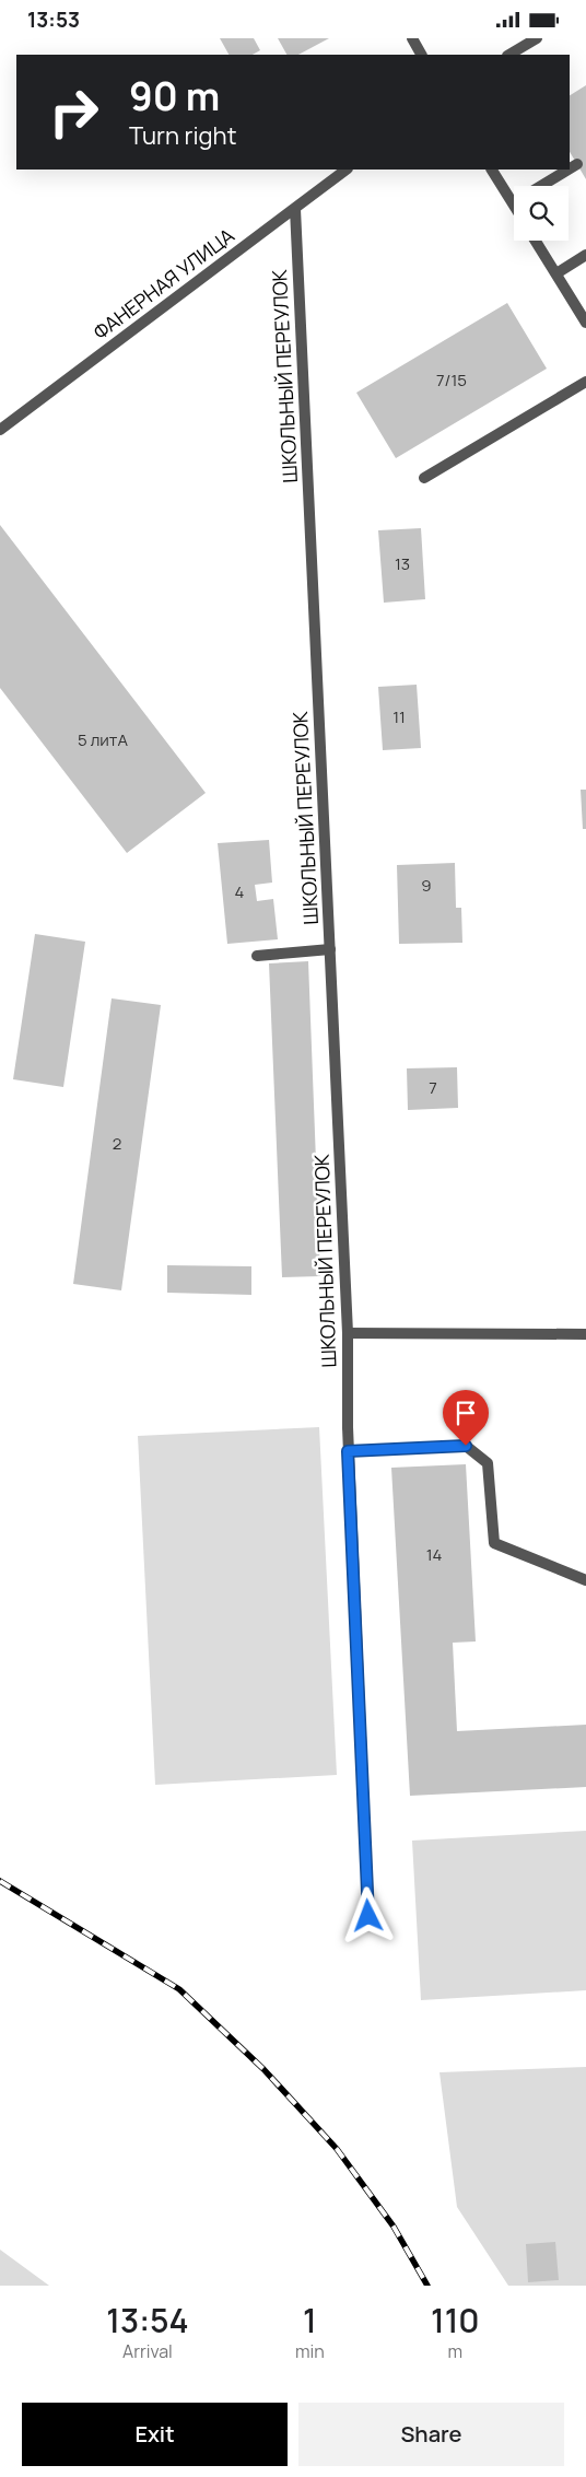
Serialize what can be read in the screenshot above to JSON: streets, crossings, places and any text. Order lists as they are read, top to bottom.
{
  "streets": {
    "street": ["ФАНЕРНАЯ УЛИЦА", "ШКОЛЬНЫЙ ПЕРЕУЛОК"]
  },
  "crossings": [
    ["ФАНЕРНАЯ УЛИЦА", "ШКОЛЬНЫЙ ПЕРЕУЛОК"]
  ],
  "house_numbers": [
    "7/15",
    "13",
    "11",
    "5 литА",
    "9",
    "4",
    "7",
    "2",
    "14"
  ],
  "page": {
    "status": "13:53",
    "turn": ["90 m", "Turn right"],
    "eta": [
      "13:54",
      "Arrival",
      "1",
      "min",
      "110",
      "m"
    ],
    "buttons": ["Exit", "Share"]
  }
}
